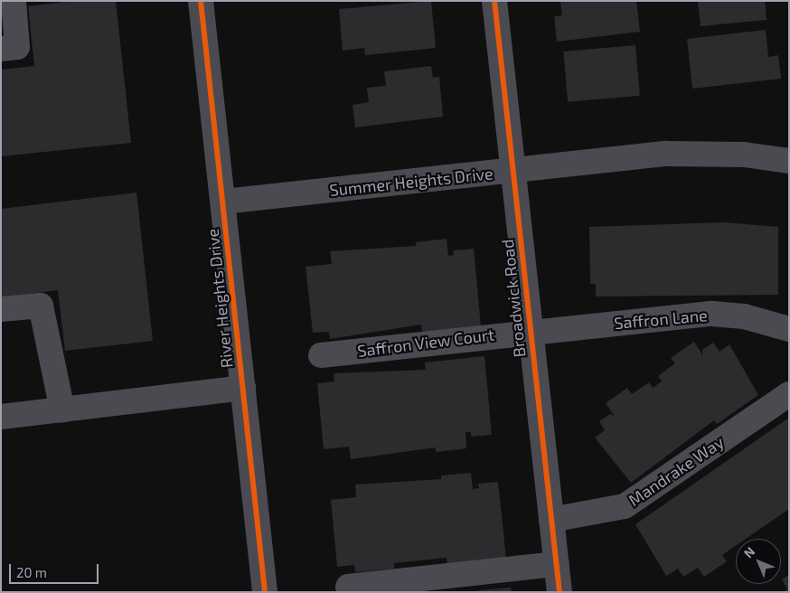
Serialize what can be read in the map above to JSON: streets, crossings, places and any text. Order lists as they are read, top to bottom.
{
  "streets": {
    "street": [
      "Summer Heights Drive",
      "River Heights Drive",
      "Broadwick Road",
      "Saffron Lane",
      "Saffron View Court",
      "Mandrake Way"
    ]
  },
  "crossings": [
    ["Summer Heights Drive", "River Heights Drive"],
    ["Summer Heights Drive", "Broadwick Road"],
    ["Broadwick Road", "Saffron Lane"],
    ["Broadwick Road", "Saffron View Court"],
    ["Broadwick Road", "Mandrake Way"],
    ["Saffron Lane", "Saffron View Court"]
  ],
  "scale_bar": "20 m",
  "north": "top left"
}
